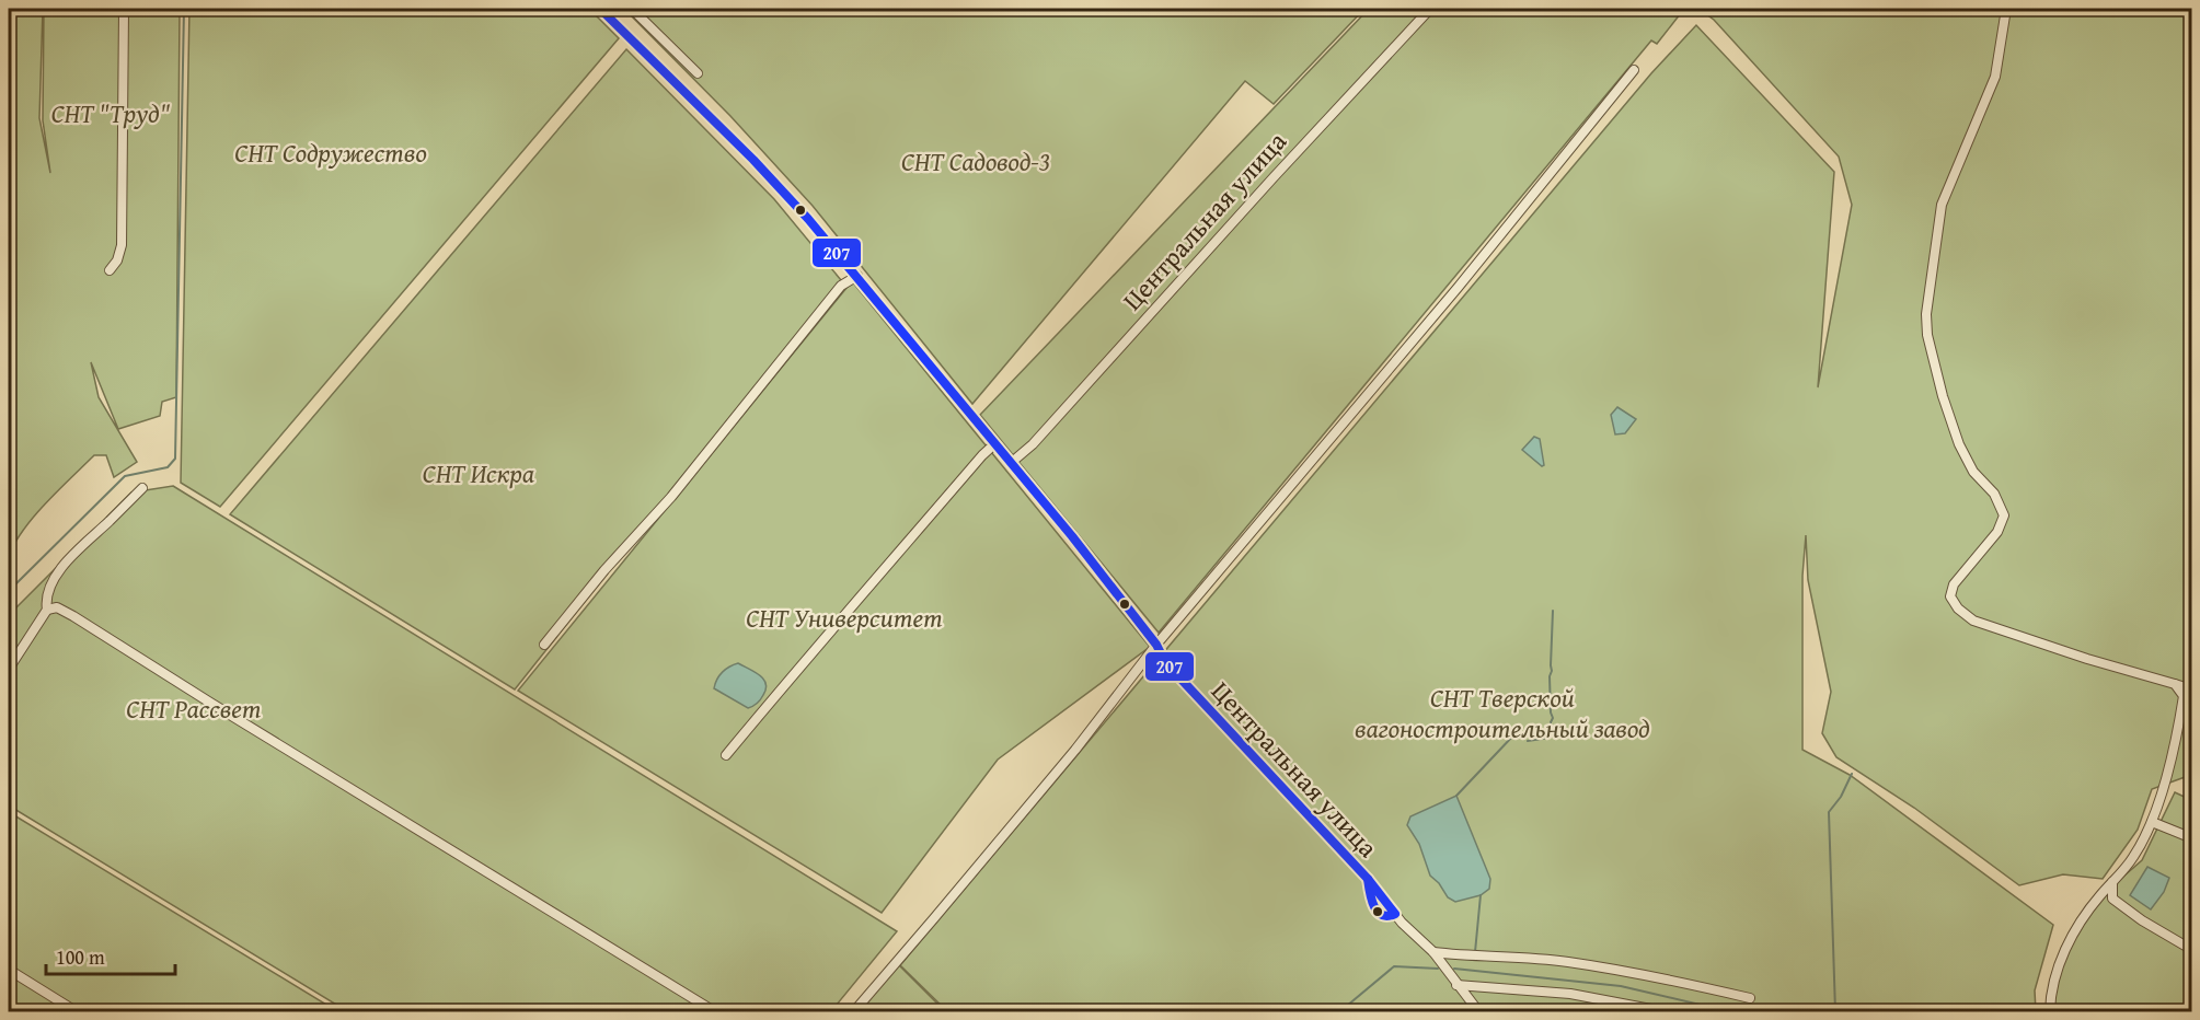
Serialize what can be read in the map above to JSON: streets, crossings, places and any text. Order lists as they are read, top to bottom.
{
  "streets": {
    "street": ["Центральная улица"]
  },
  "parks": [
    "СНТ \"Труд\"",
    "СНТ Содружество",
    "СНТ Садовод-3",
    "СНТ Искра",
    "СНТ Университет",
    "СНТ Тверской вагоностроительный завод",
    "СНТ Рассвет"
  ],
  "lines": ["transit line 207"],
  "scale_bar": "100 m"
}
